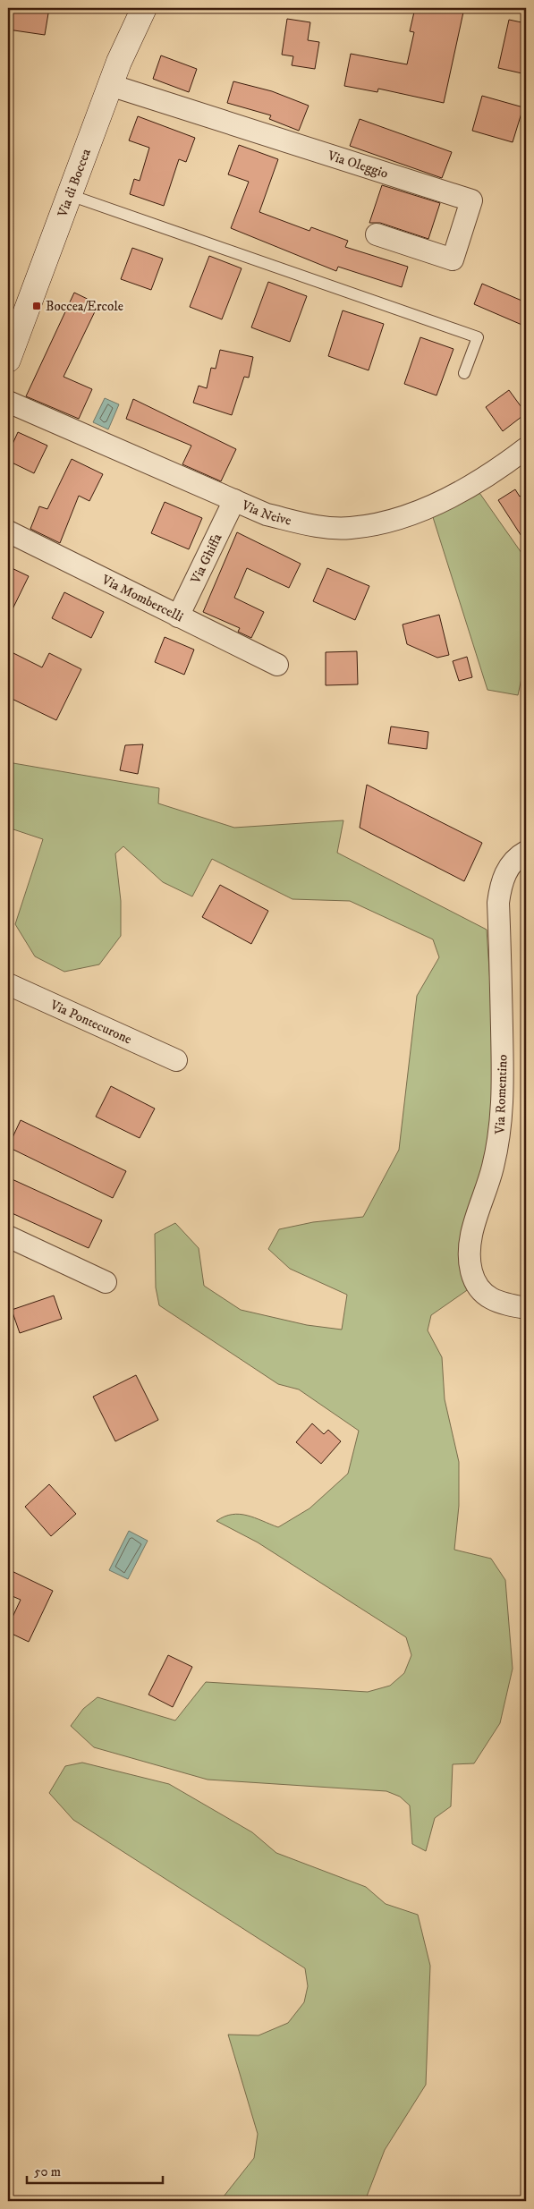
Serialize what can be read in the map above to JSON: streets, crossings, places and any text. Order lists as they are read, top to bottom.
{
  "streets": {
    "street": [
      "Via Oleggio",
      "Via di Boccea",
      "Via Neive",
      "Via Ghiffa",
      "Via Mombercelli",
      "Via Pontecurone",
      "Via Romentino"
    ]
  },
  "crossings": [
    ["Via Oleggio", "Via di Boccea"],
    ["Via Neive", "Via Ghiffa"],
    ["Via Ghiffa", "Via Mombercelli"]
  ],
  "places": {
    "transit": ["Boccea/Ercole"]
  },
  "scale_bar": "50 m"
}
